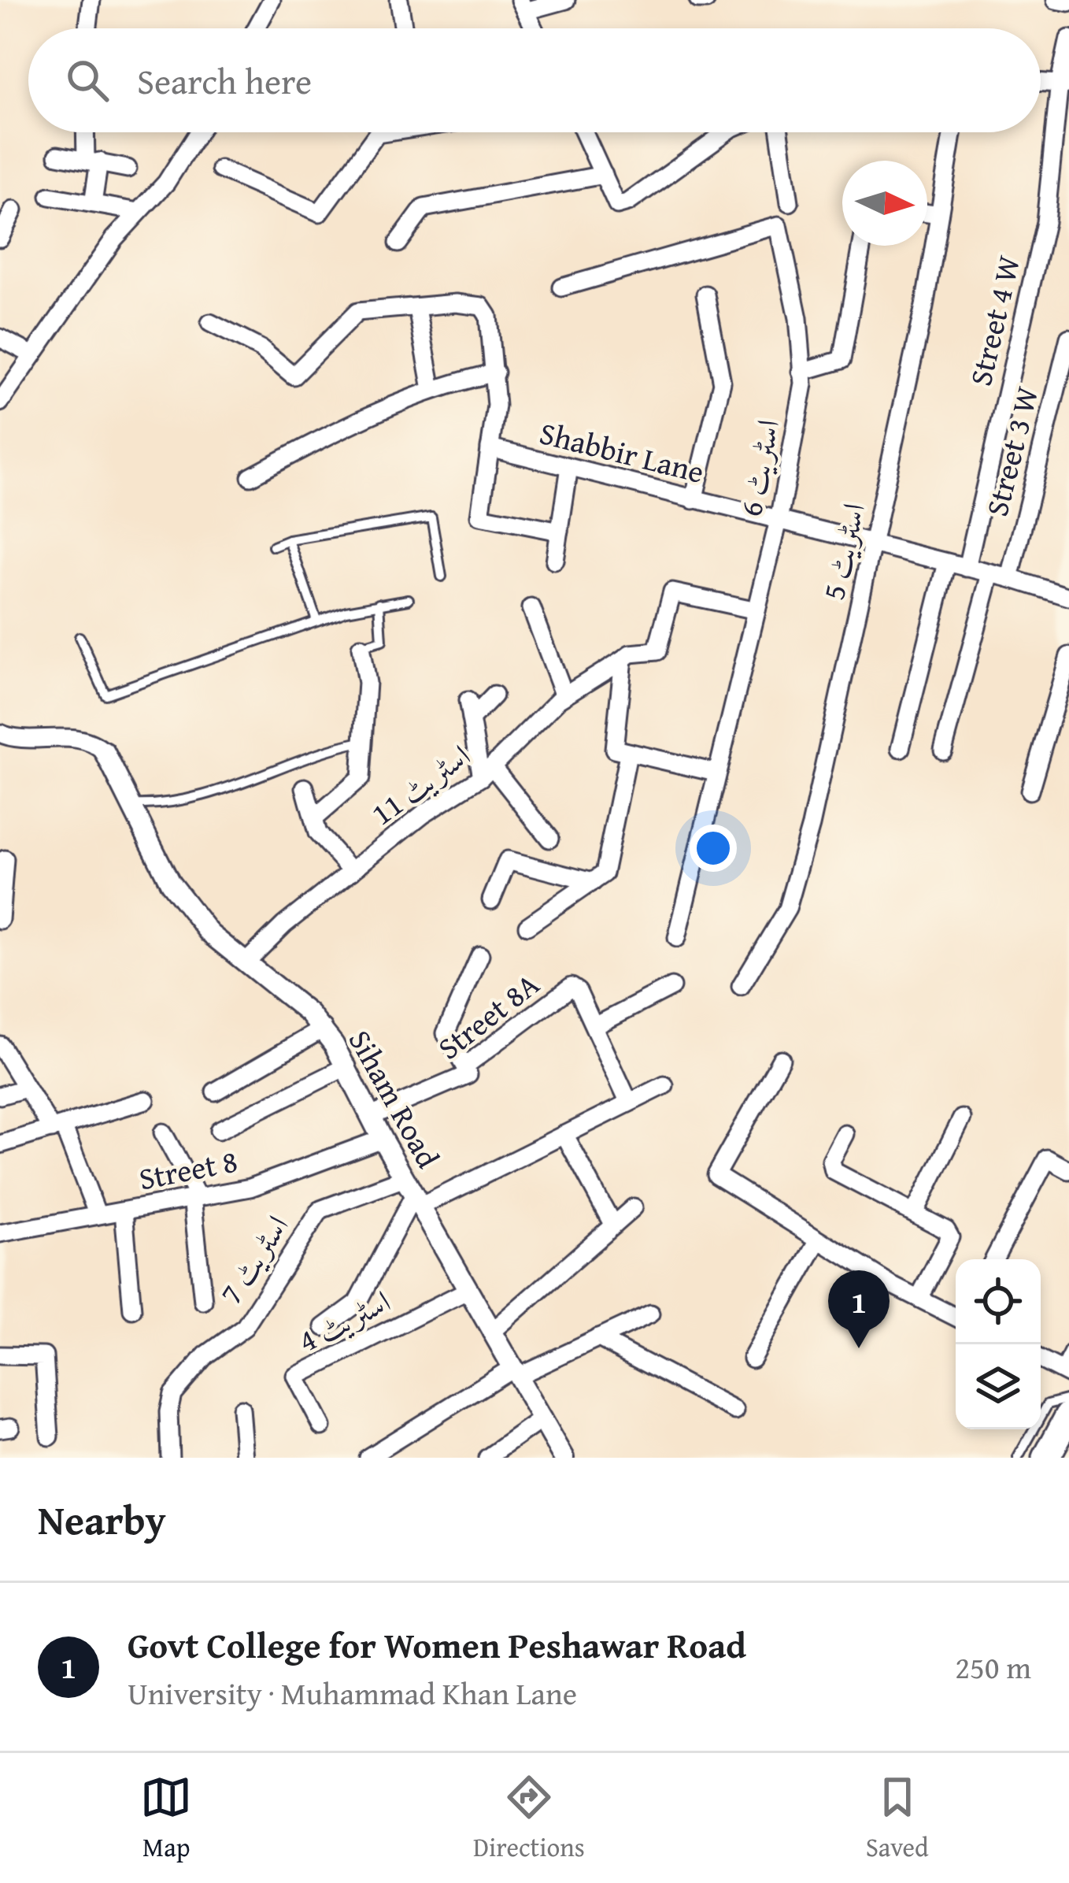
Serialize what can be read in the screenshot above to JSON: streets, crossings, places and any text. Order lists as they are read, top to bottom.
{
  "streets": {
    "street": [
      "Street 4 W",
      "Street 3 W",
      "Shabbir Lane",
      "اسٹریٹ 6",
      "اسٹریٹ 5",
      "اسٹریٹ 11",
      "Street 8A",
      "Siham Road",
      "Street 8",
      "اسٹریٹ 7",
      "اسٹریٹ 4"
    ]
  },
  "crossings": [
    ["Street 4 W", "Shabbir Lane"],
    ["Street 3 W", "Shabbir Lane"],
    ["Shabbir Lane", "اسٹریٹ 6"],
    ["Shabbir Lane", "اسٹریٹ 5"],
    ["اسٹریٹ 6", "اسٹریٹ 11"],
    ["اسٹریٹ 11", "Siham Road"],
    ["Street 8A", "Siham Road"],
    ["Siham Road", "Street 8"],
    ["Siham Road", "اسٹریٹ 7"],
    ["Siham Road", "اسٹریٹ 4"]
  ],
  "north": "right",
  "page": {
    "search": "Search here",
    "pins": "1",
    "heading": "Nearby",
    "list": [
      {
        "mark": "1",
        "name": "Govt College for Women Peshawar Road",
        "note": "University · Muhammad Khan Lane",
        "value": "250 m"
      }
    ],
    "nav": ["Map", "Directions", "Saved"]
  }
}
